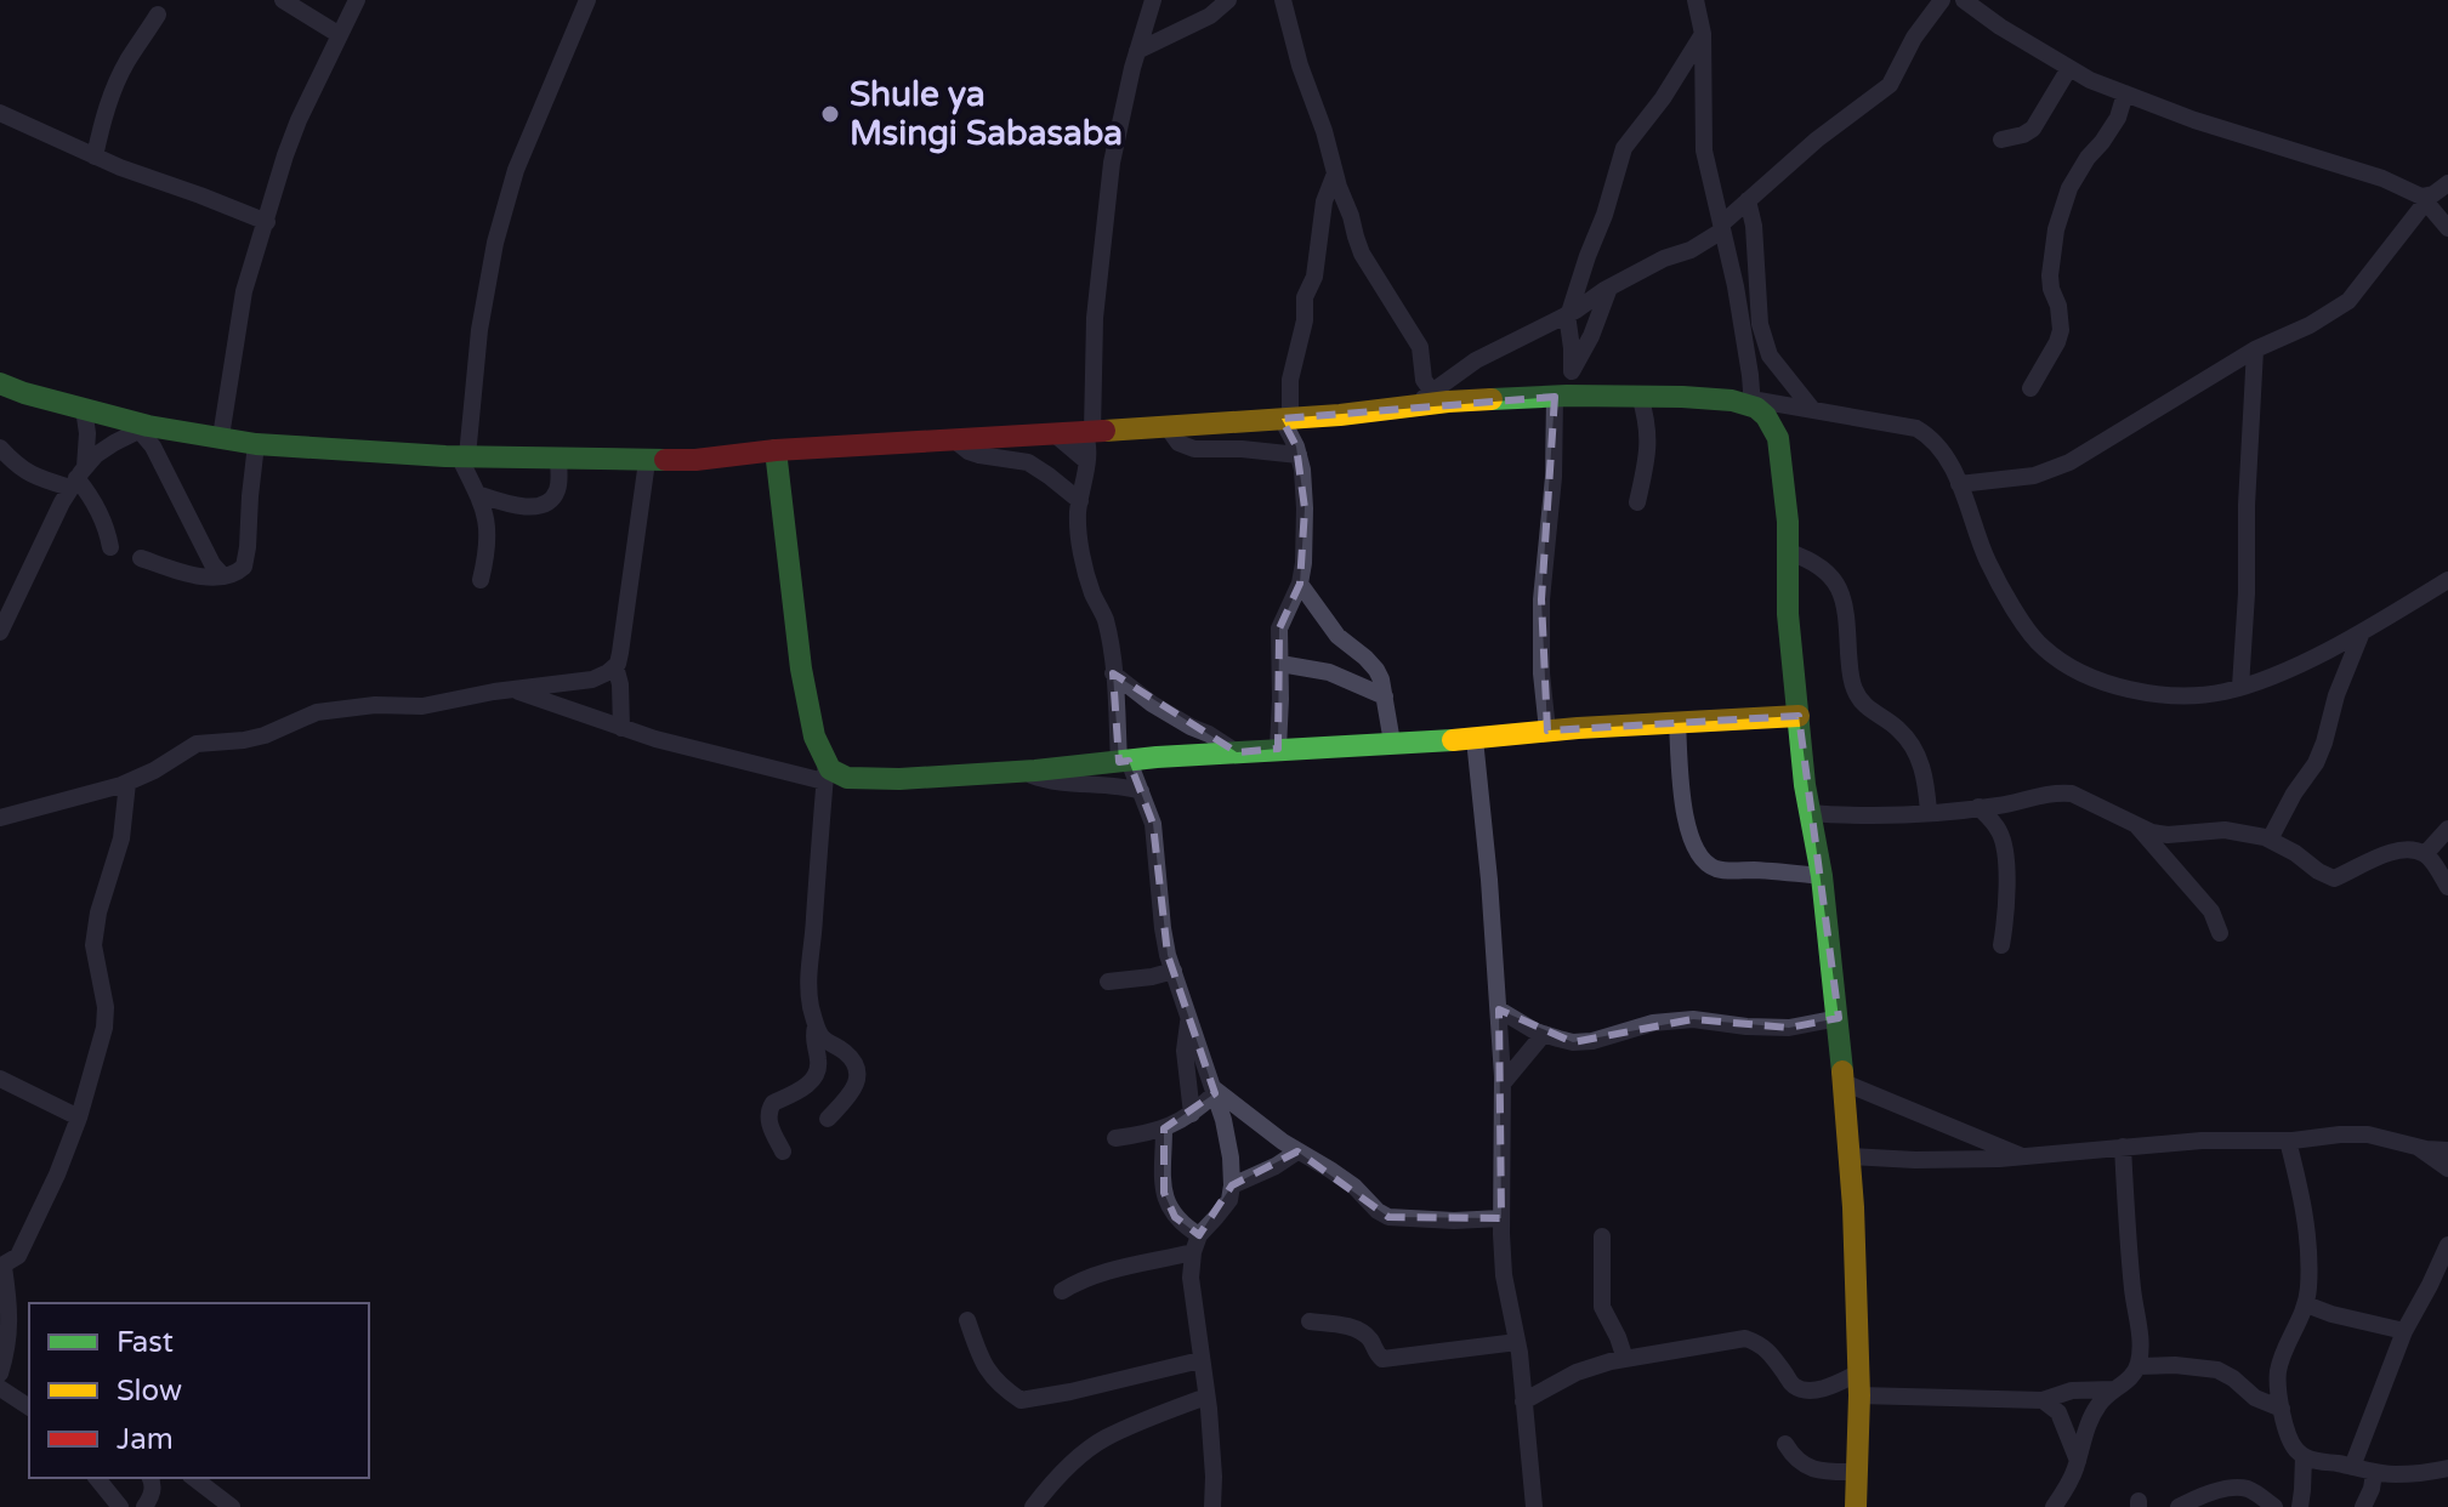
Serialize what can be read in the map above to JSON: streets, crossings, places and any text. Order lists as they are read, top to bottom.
{
  "places": ["Shule ya Msingi Sabasaba"],
  "legend": ["Fast", "Slow", "Jam"]
}
